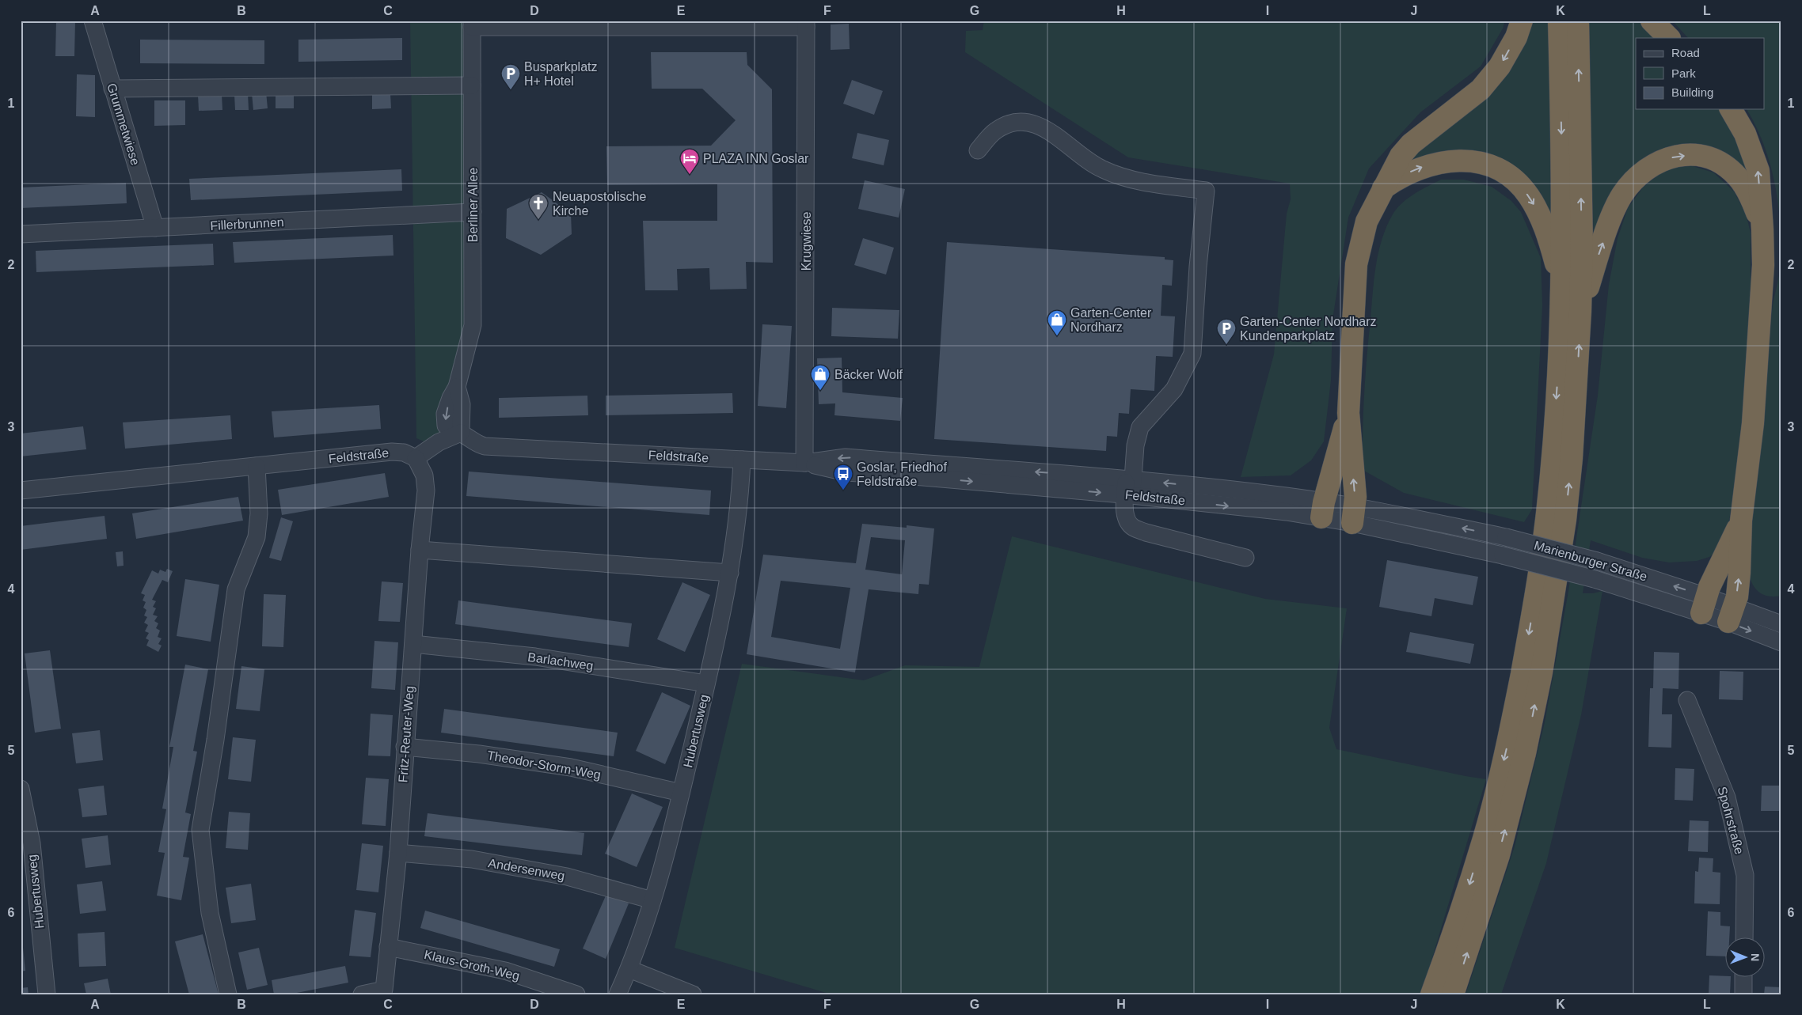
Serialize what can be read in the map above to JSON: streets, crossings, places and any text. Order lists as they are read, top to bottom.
{
  "streets": {
    "street": [
      "Grummetwiese",
      "Berliner Allee",
      "Fillerbrunnen",
      "Krugwiese",
      "Feldstraße",
      "Marienburger Straße",
      "Barlachweg",
      "Hubertusweg",
      "Fritz-Reuter-Weg",
      "Theodor-Storm-Weg",
      "Spohrstraße",
      "Andersenweg",
      "Klaus-Groth-Weg"
    ]
  },
  "crossings": [
    ["Grummetwiese", "Fillerbrunnen"],
    ["Berliner Allee", "Fillerbrunnen"],
    ["Berliner Allee", "Feldstraße"],
    ["Krugwiese", "Feldstraße"],
    ["Feldstraße", "Marienburger Straße"],
    ["Feldstraße", "Hubertusweg"],
    ["Feldstraße", "Fritz-Reuter-Weg"],
    ["Barlachweg", "Hubertusweg"],
    ["Barlachweg", "Fritz-Reuter-Weg"],
    ["Hubertusweg", "Theodor-Storm-Weg"],
    ["Hubertusweg", "Andersenweg"],
    ["Fritz-Reuter-Weg", "Theodor-Storm-Weg"],
    ["Fritz-Reuter-Weg", "Andersenweg"],
    ["Fritz-Reuter-Weg", "Klaus-Groth-Weg"]
  ],
  "places": {
    "parking": ["Busparkplatz H+ Hotel", "Garten-Center Nordharz Kundenparkplatz"],
    "hotel": ["PLAZA INN Goslar"],
    "church": ["Neuapostolische Kirche"],
    "shop": ["Garten-Center Nordharz", "Bäcker Wolf"],
    "bus stop": ["Goslar, Friedhof Feldstraße"]
  },
  "legend": ["Road", "Park", "Building"],
  "north": "right",
  "grid": {
    "columns": [
      "A",
      "B",
      "C",
      "D",
      "E",
      "F",
      "G",
      "H",
      "I",
      "J",
      "K",
      "L"
    ],
    "rows": [
      "1",
      "2",
      "3",
      "4",
      "5",
      "6"
    ]
  }
}
